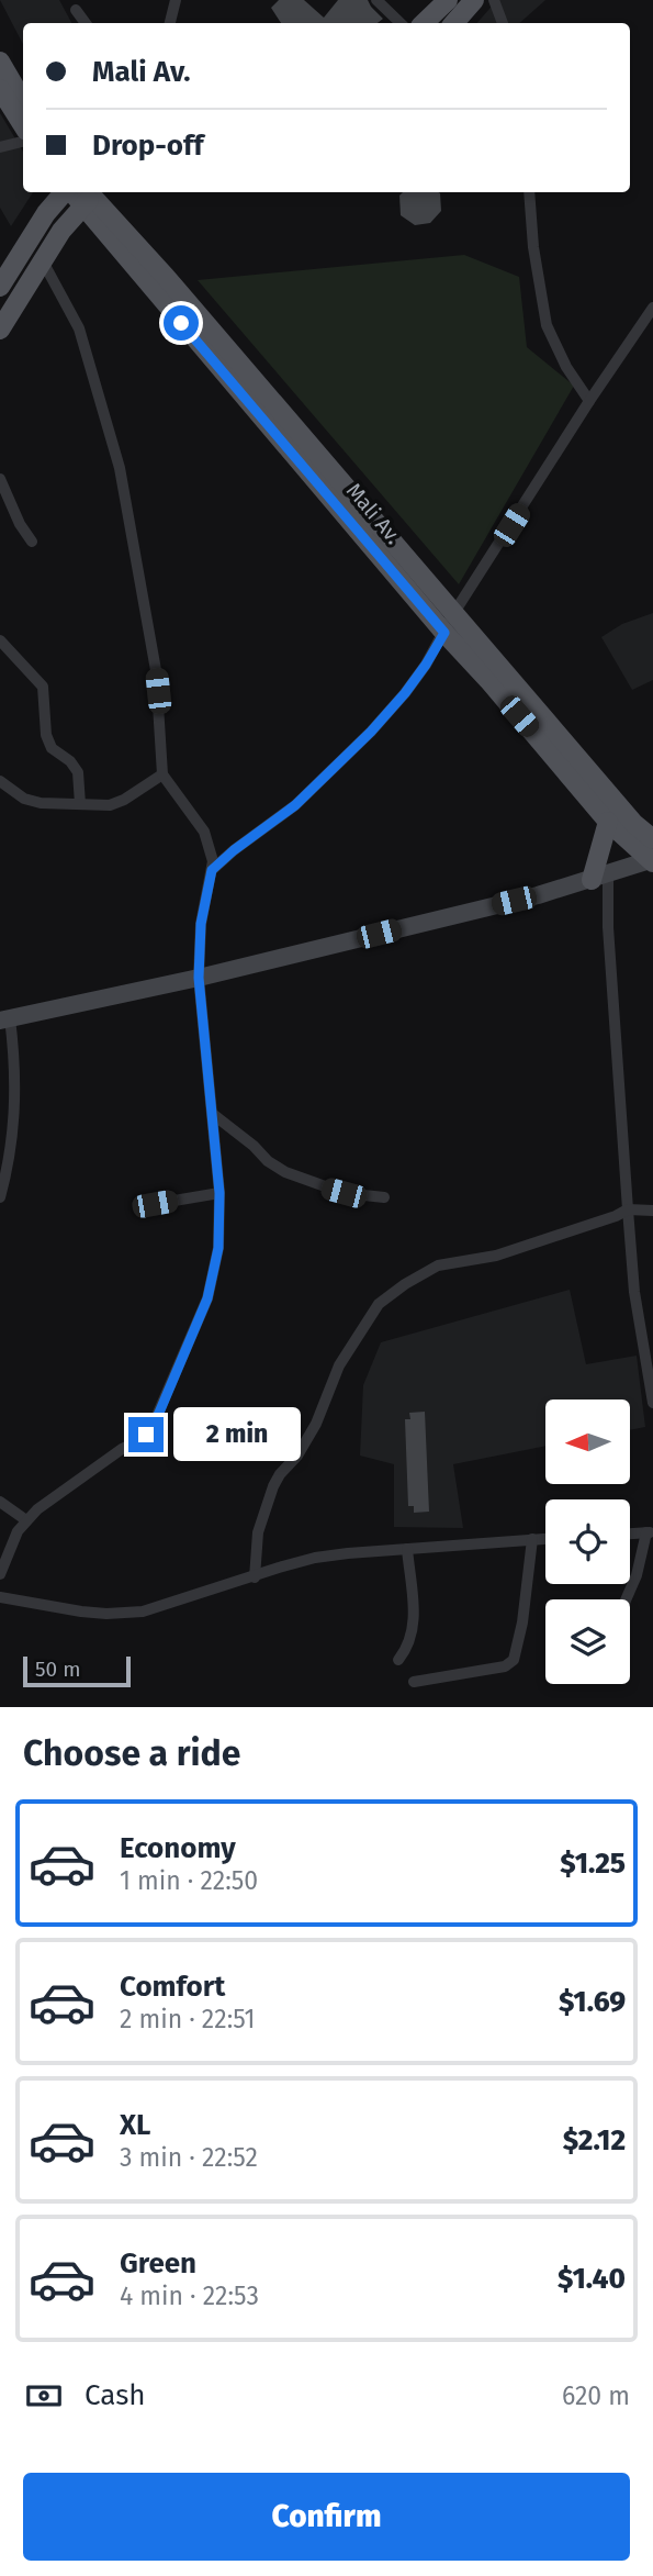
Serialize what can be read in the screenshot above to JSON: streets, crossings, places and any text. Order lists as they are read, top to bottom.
{
  "streets": {
    "main road": ["Mali Av."]
  },
  "scale_bar": "50 m",
  "north": "left",
  "page": {
    "banner": ["Mali Av.", "Drop-off"],
    "bubble": "2 min",
    "scale": "50 m",
    "heading": "Choose a ride",
    "list": [
      {
        "name": "Economy",
        "note": "1 min · 22:50",
        "value": "$1.25"
      },
      {
        "name": "Comfort",
        "note": "2 min · 22:51",
        "value": "$1.69"
      },
      {
        "name": "XL",
        "note": "3 min · 22:52",
        "value": "$2.12"
      },
      {
        "name": "Green",
        "note": "4 min · 22:53",
        "value": "$1.40"
      }
    ],
    "pay": ["Cash", "620 m"],
    "buttons": "Confirm"
  }
}
